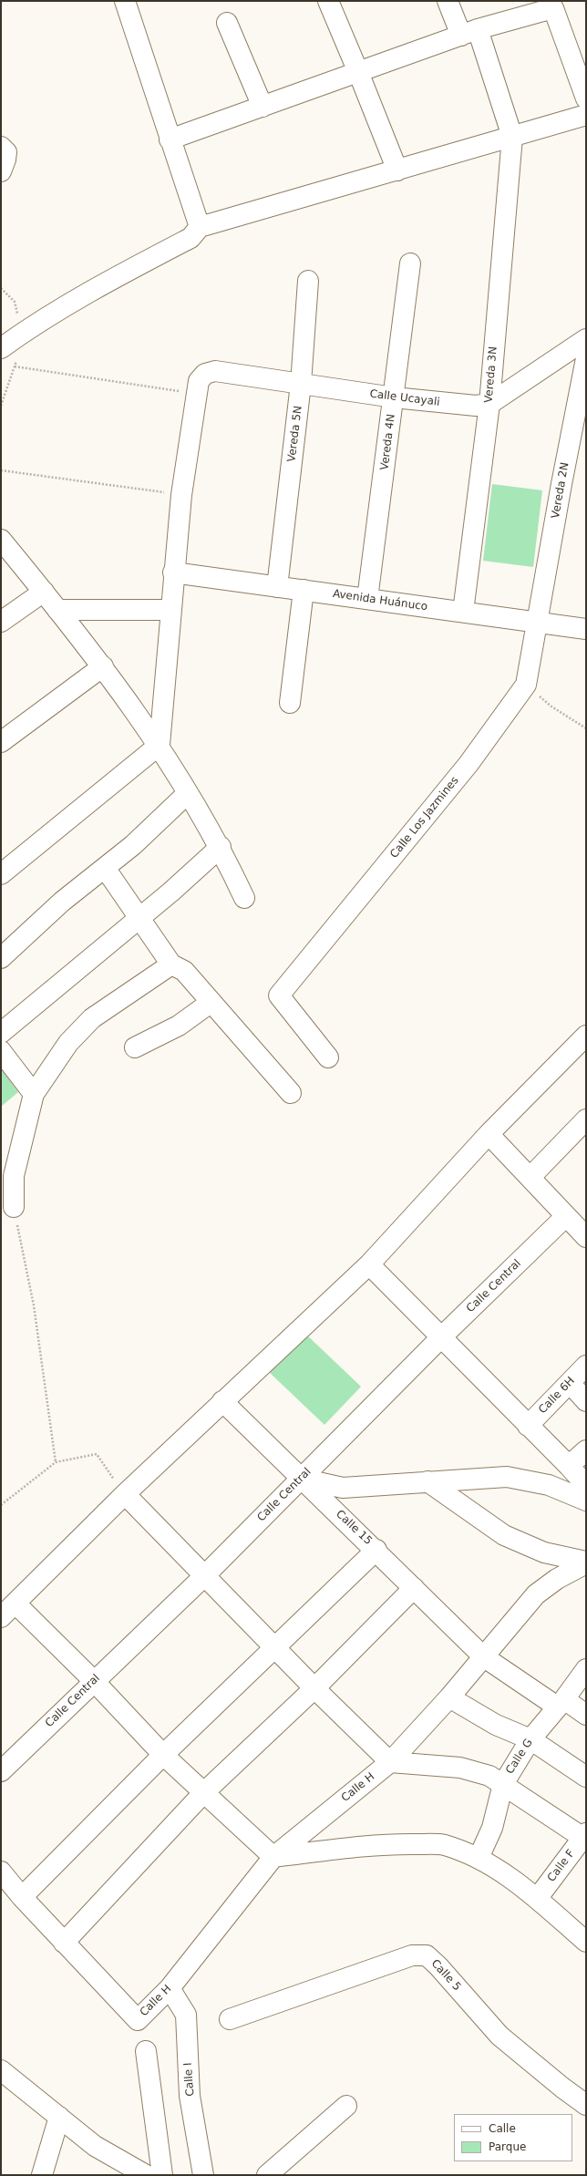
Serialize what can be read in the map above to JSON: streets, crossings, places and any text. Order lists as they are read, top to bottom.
{
  "streets": {
    "street": [
      "Vereda 3N",
      "Calle Ucayali",
      "Vereda 5N",
      "Vereda 4N",
      "Vereda 2N",
      "Avenida Huánuco",
      "Calle Los Jazmines",
      "Calle Central",
      "Calle 6H",
      "Calle 15",
      "Calle G",
      "Calle H",
      "Calle F",
      "Calle 5",
      "Calle I"
    ]
  },
  "crossings": [
    ["Vereda 3N", "Calle Ucayali"],
    ["Vereda 3N", "Avenida Huánuco"],
    ["Calle Ucayali", "Vereda 5N"],
    ["Calle Ucayali", "Vereda 4N"],
    ["Vereda 5N", "Avenida Huánuco"],
    ["Vereda 4N", "Avenida Huánuco"],
    ["Vereda 2N", "Avenida Huánuco"],
    ["Vereda 2N", "Calle Los Jazmines"],
    ["Avenida Huánuco", "Calle Los Jazmines"],
    ["Calle Central", "Calle 15"],
    ["Calle 15", "Calle G"],
    ["Calle 15", "Calle H"],
    ["Calle H", "Calle I"]
  ],
  "legend": ["Calle", "Parque"]
}
